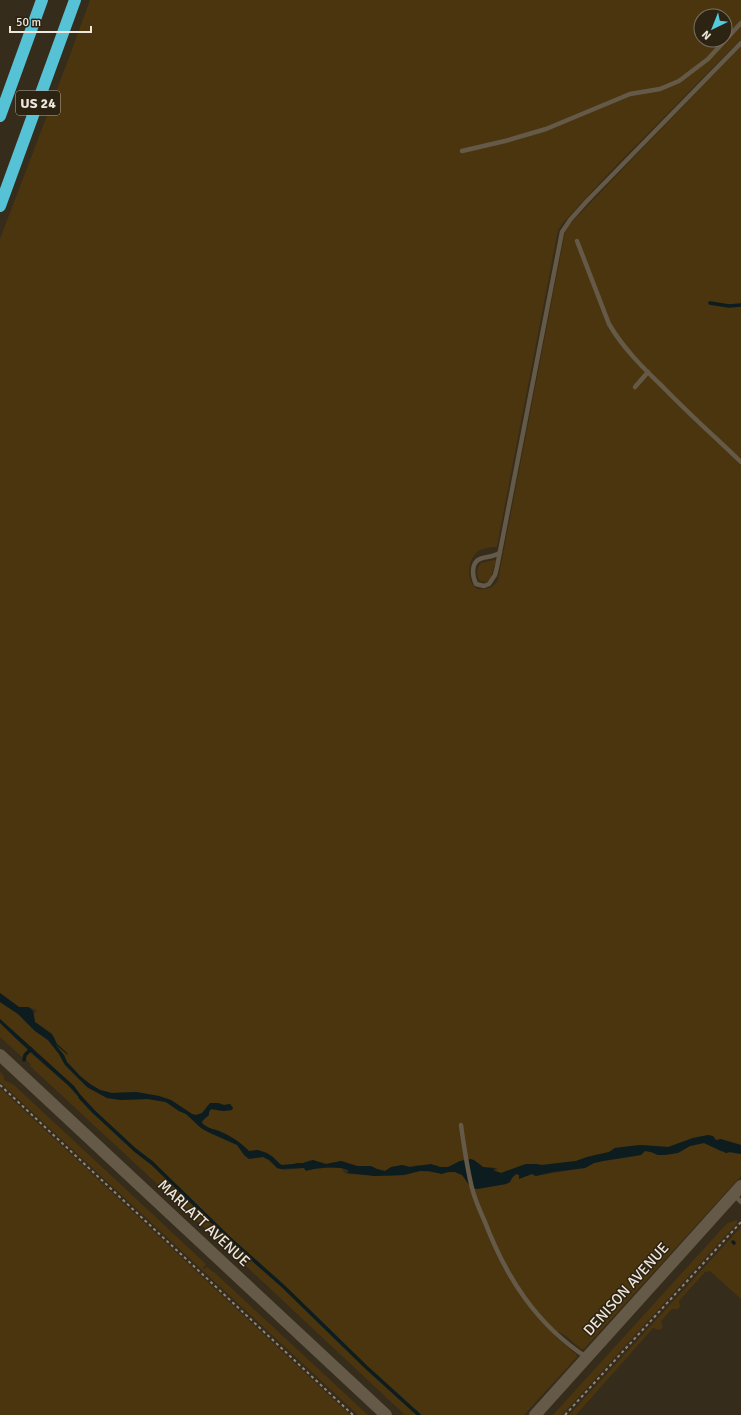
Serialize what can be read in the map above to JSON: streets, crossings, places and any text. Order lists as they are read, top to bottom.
{
  "streets": {
    "highway": ["US 24"],
    "main road": ["MARLATT AVENUE", "DENISON AVENUE"]
  },
  "scale_bar": "50 m",
  "north": "bottom left"
}
